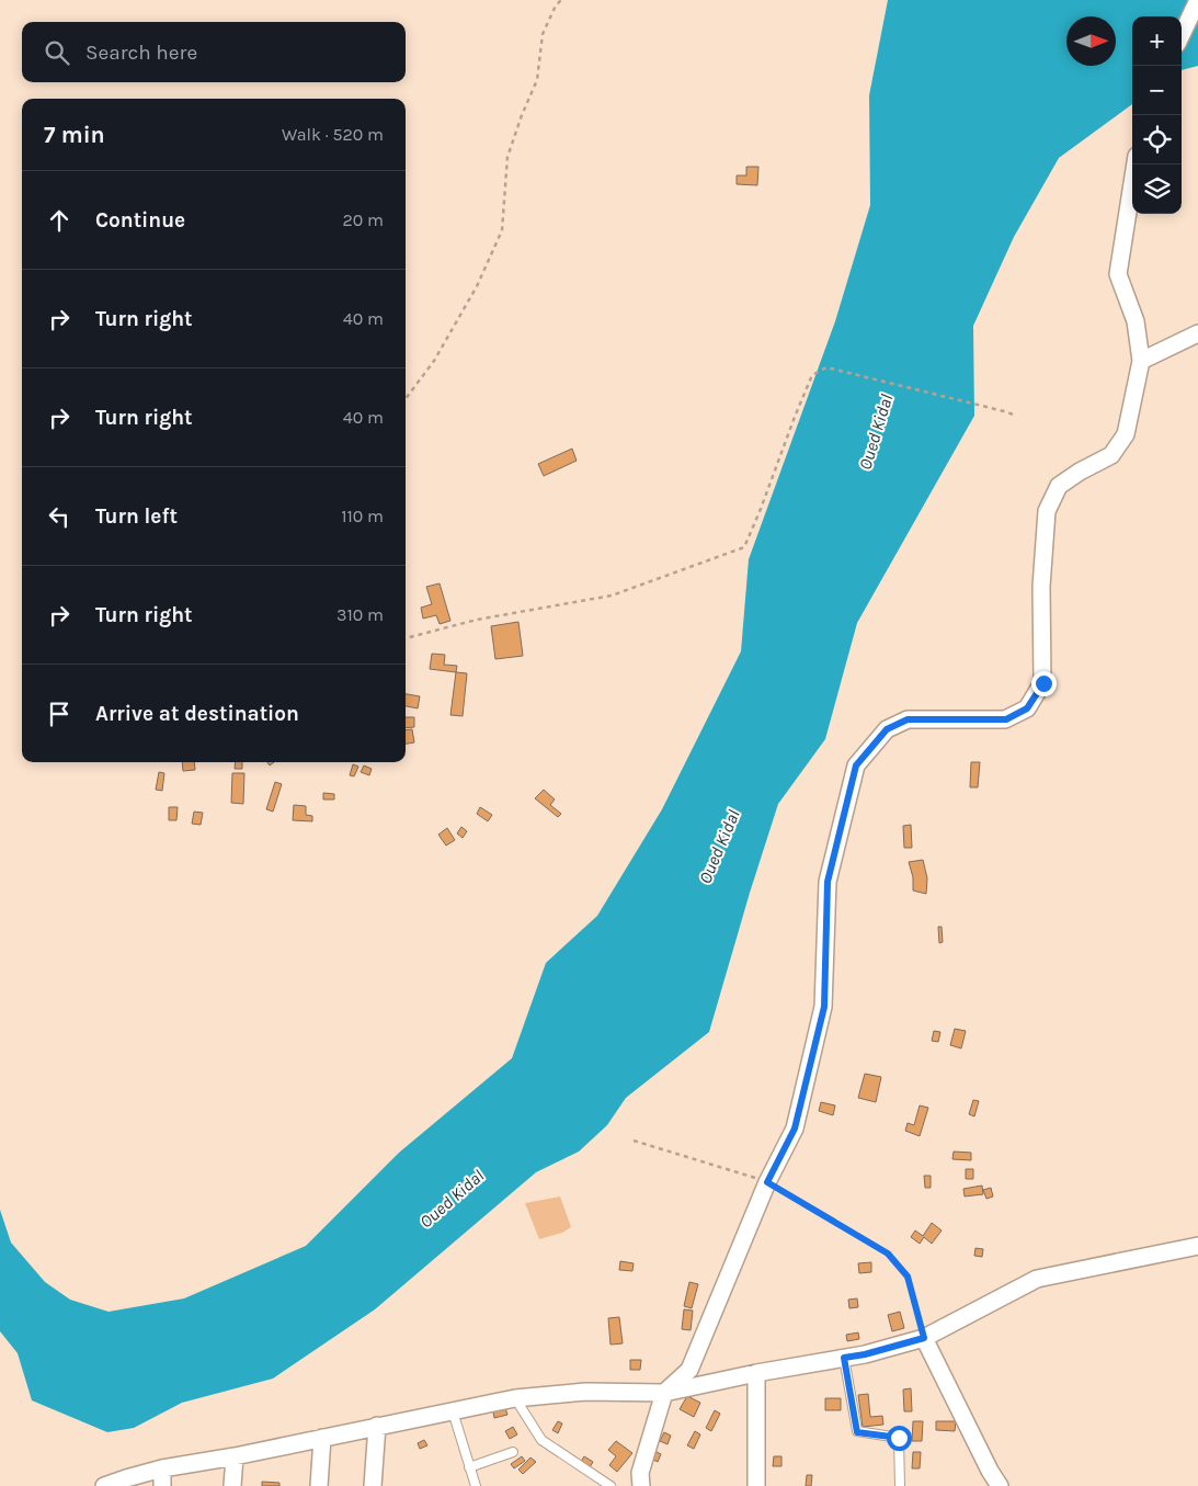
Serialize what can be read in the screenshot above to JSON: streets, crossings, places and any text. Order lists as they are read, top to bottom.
{
  "water": ["Oued Kidal"],
  "north": "right",
  "page": {
    "map_buttons": ["+", "−"],
    "search": "Search here",
    "heading": ["7 min", "Walk · 520 m"],
    "list": [
      ["Continue", "20 m"],
      ["Turn right", "40 m"],
      ["Turn right", "40 m"],
      ["Turn left", "110 m"],
      ["Turn right", "310 m"],
      "Arrive at destination"
    ]
  }
}
